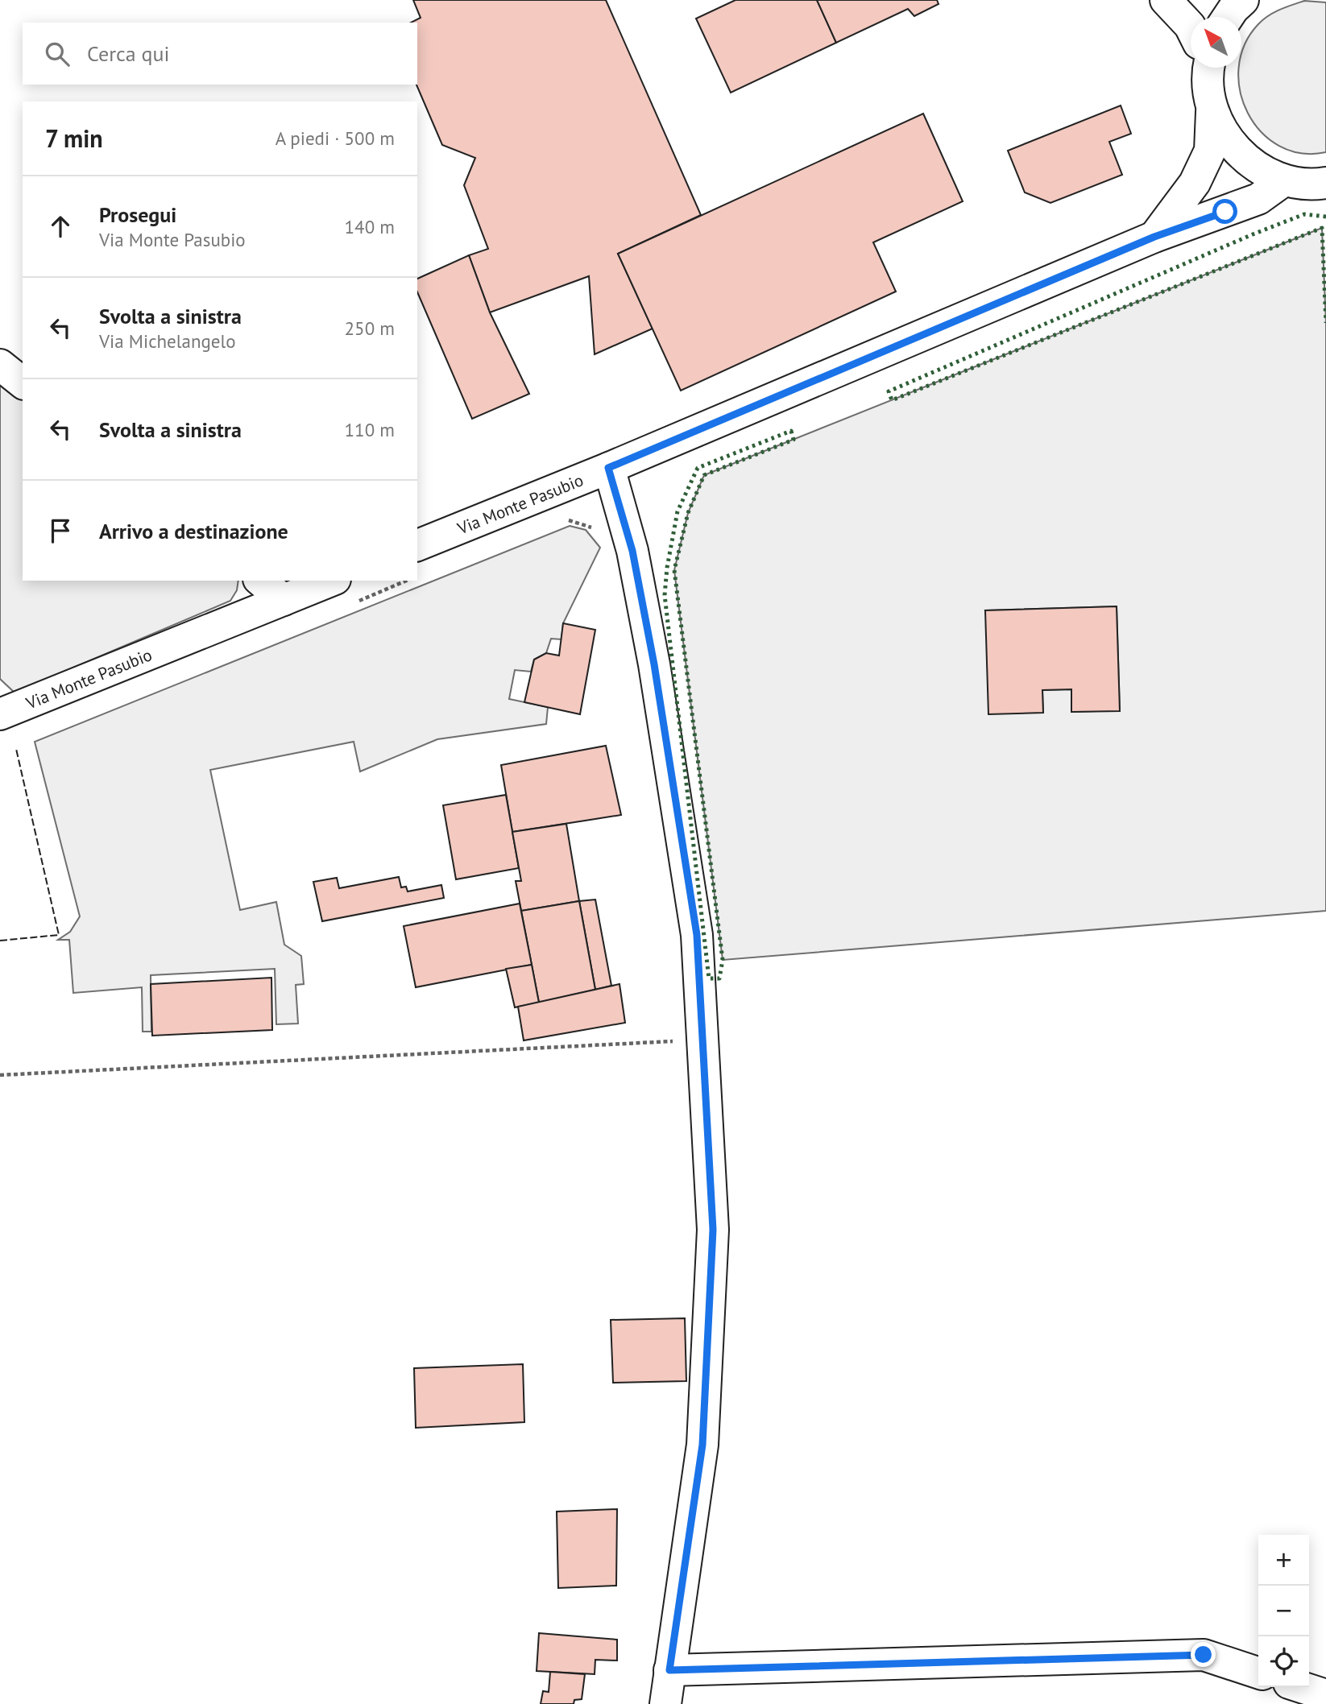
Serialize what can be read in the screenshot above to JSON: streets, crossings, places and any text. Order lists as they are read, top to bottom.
{
  "streets": {
    "main road": ["Via Monte Pasubio"]
  },
  "north": "top left",
  "page": {
    "search": "Cerca qui",
    "heading": ["7 min", "A piedi · 500 m"],
    "list": [
      ["Prosegui", "Via Monte Pasubio", "140 m"],
      ["Svolta a sinistra", "Via Michelangelo", "250 m"],
      ["Svolta a sinistra", "110 m"],
      "Arrivo a destinazione"
    ],
    "map_buttons": ["+", "−"]
  }
}
